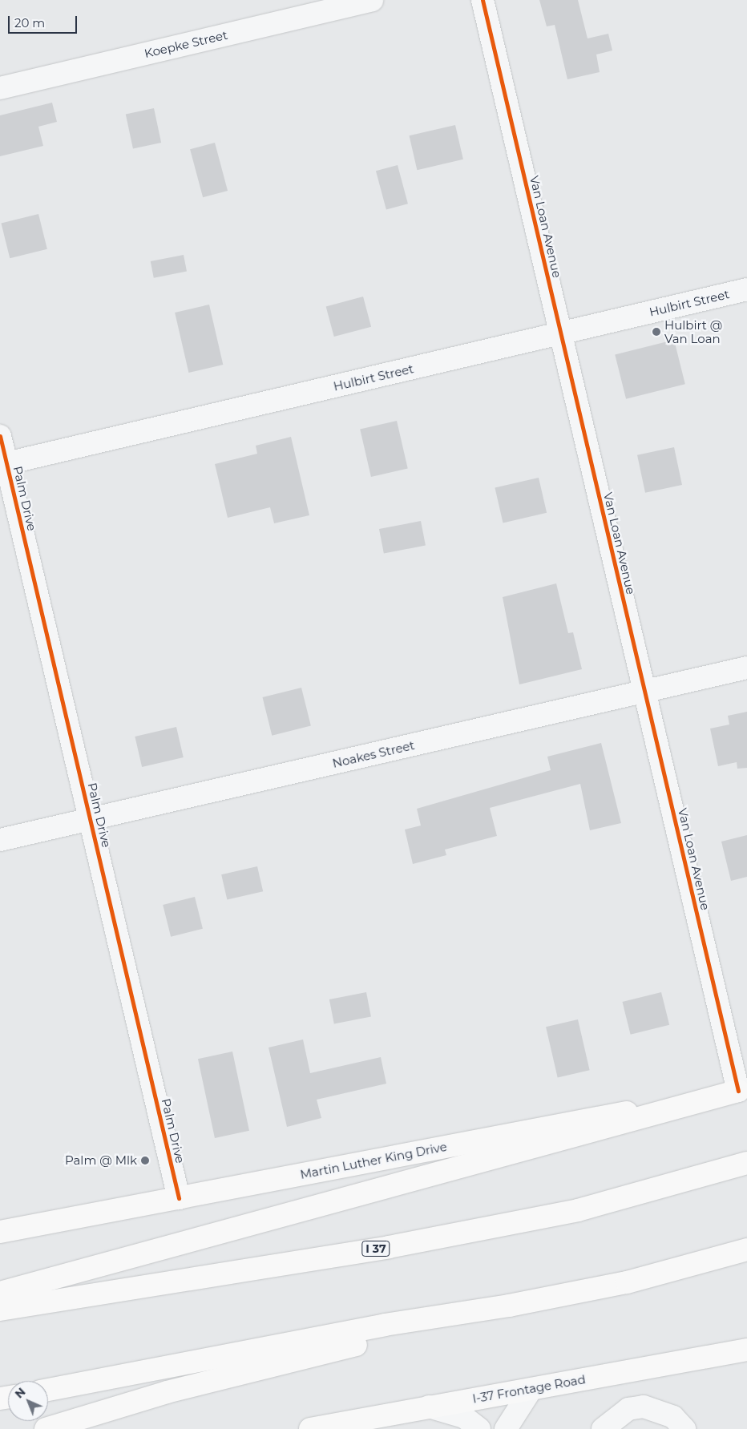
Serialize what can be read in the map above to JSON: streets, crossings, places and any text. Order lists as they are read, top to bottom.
{
  "streets": {
    "main road": ["Martin Luther King Drive", "I 37", "I-37 Frontage Road"],
    "street": [
      "Koepke Street",
      "Van Loan Avenue",
      "Hulbirt Street",
      "Palm Drive",
      "Noakes Street"
    ]
  },
  "crossings": [
    ["Van Loan Avenue", "Hulbirt Street"],
    ["Van Loan Avenue", "Noakes Street"],
    ["Van Loan Avenue", "Martin Luther King Drive"],
    ["Hulbirt Street", "Palm Drive"],
    ["Palm Drive", "Noakes Street"],
    ["Palm Drive", "Martin Luther King Drive"]
  ],
  "places": ["Hulbirt @ Van Loan", "Palm @ Mlk"],
  "scale_bar": "20 m",
  "north": "top left"
}
